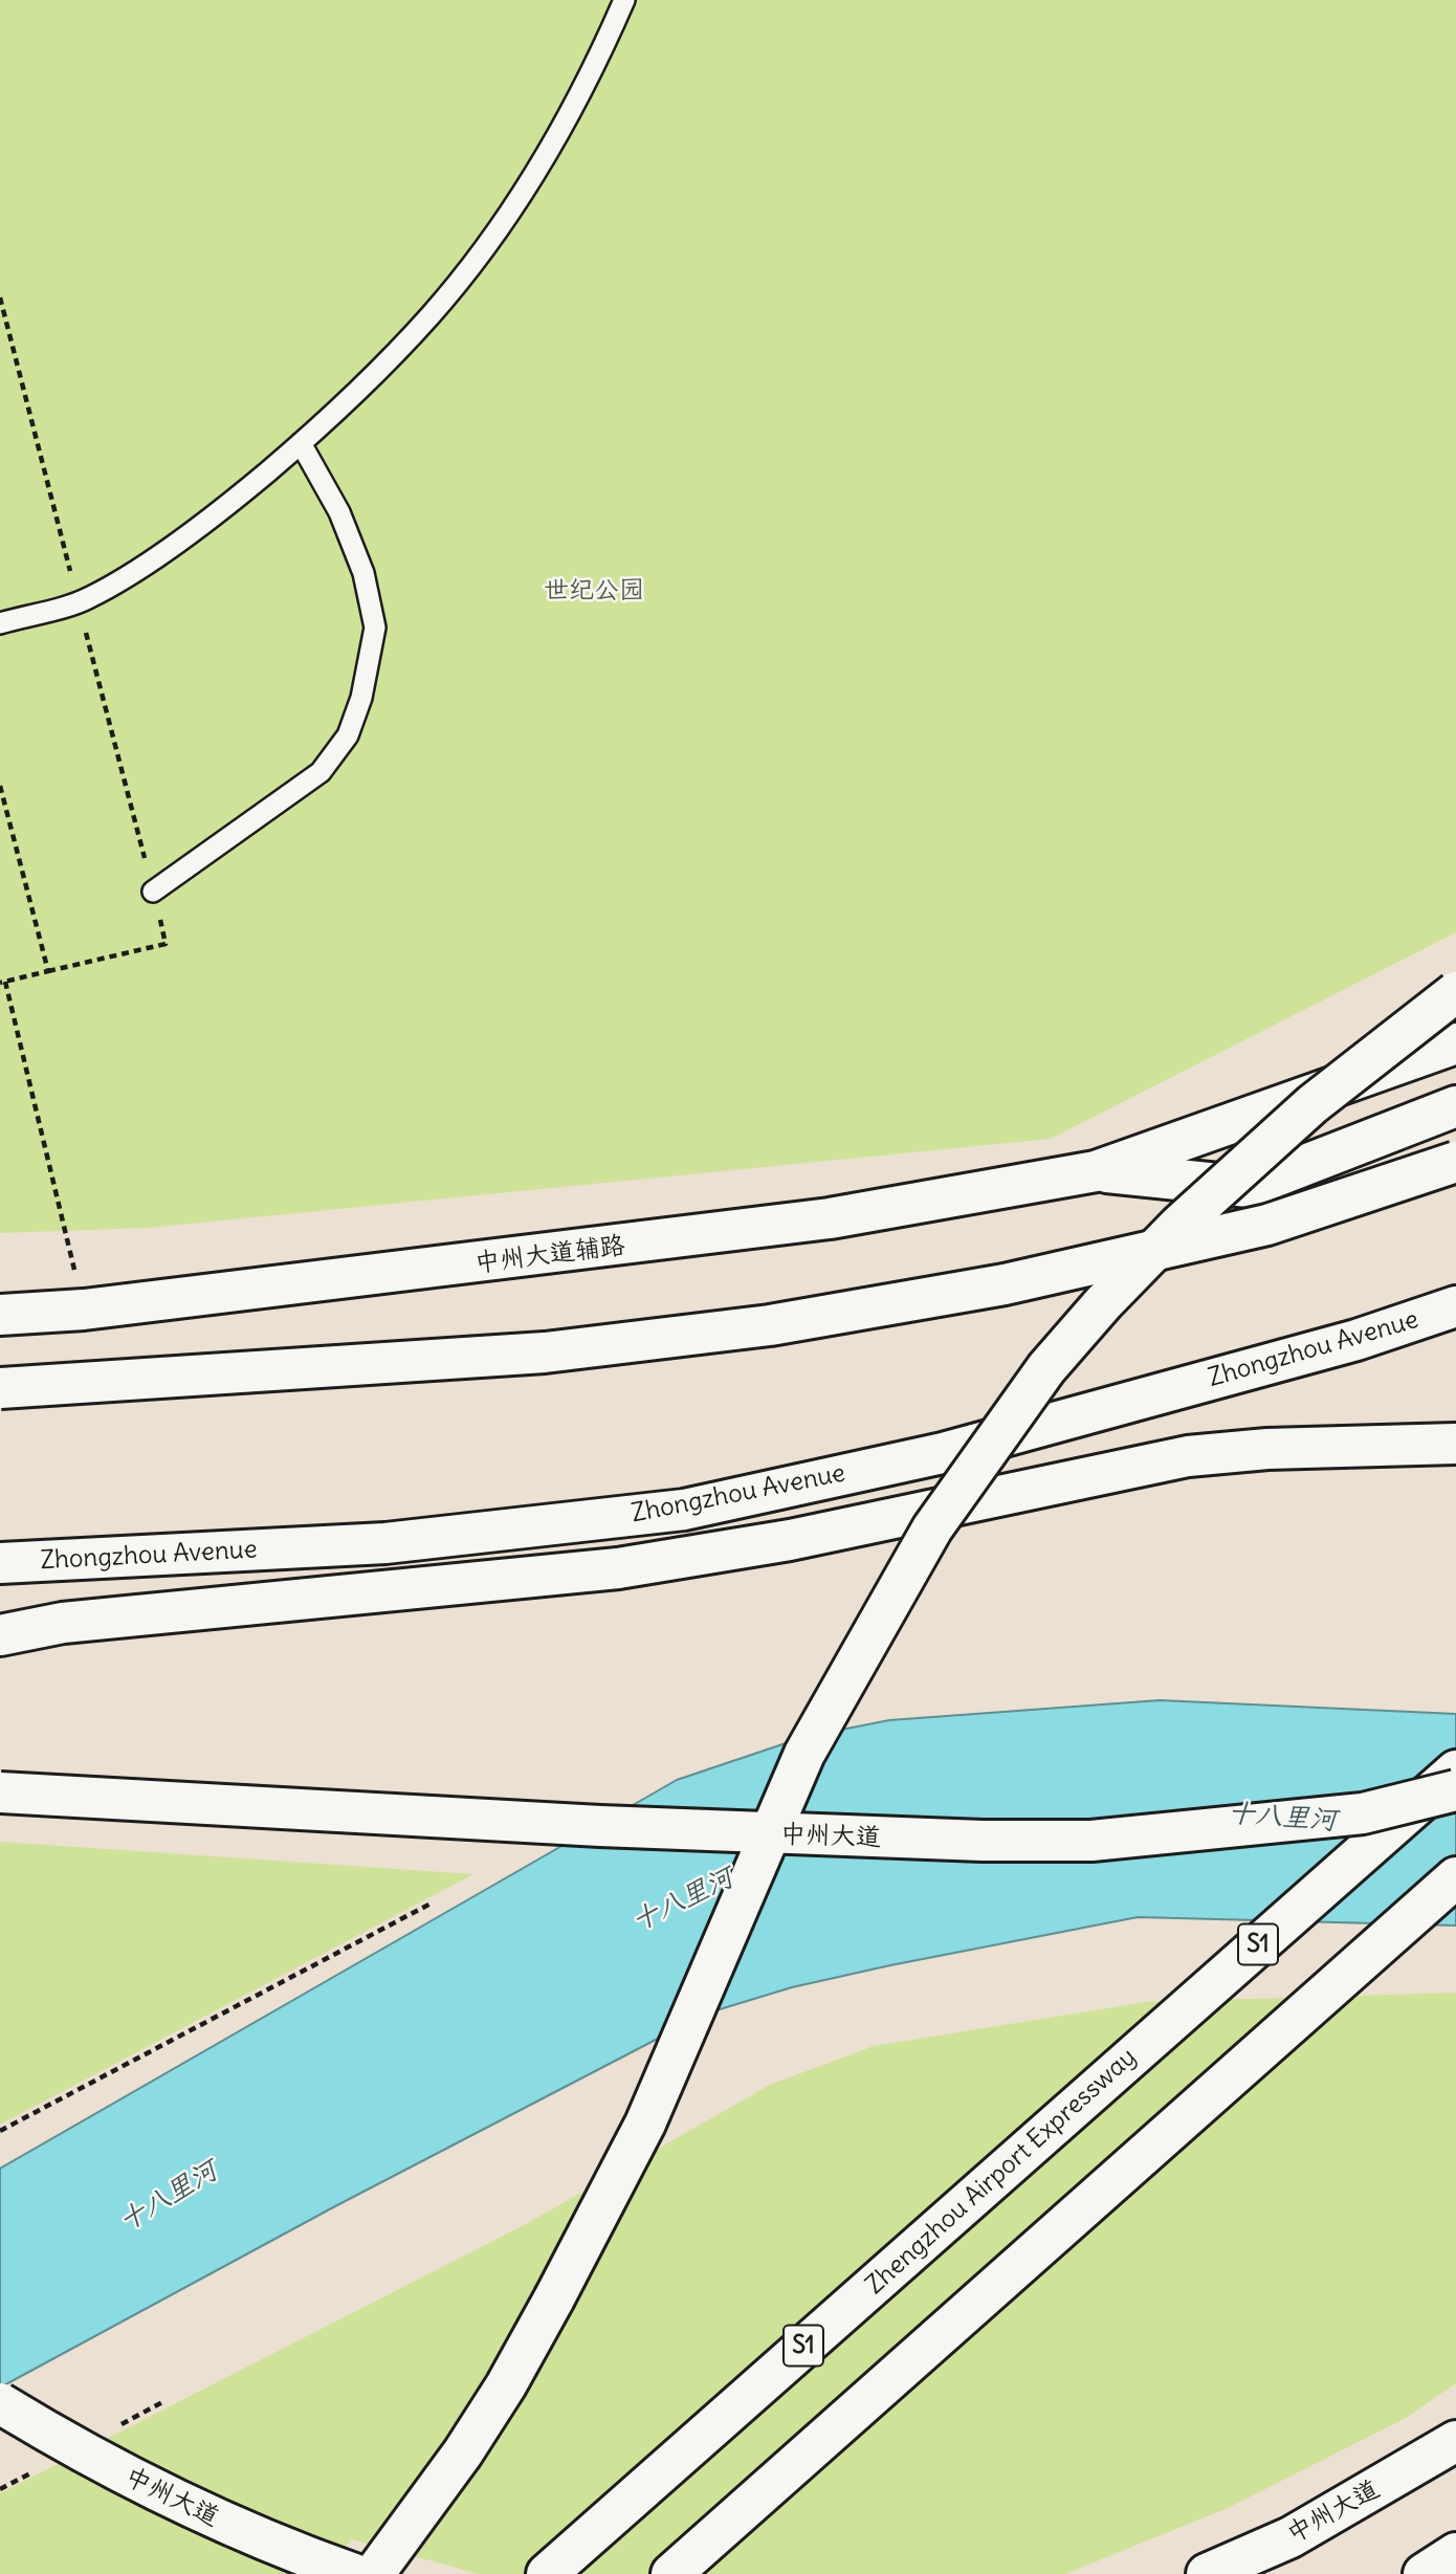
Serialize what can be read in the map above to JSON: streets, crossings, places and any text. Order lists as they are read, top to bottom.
{
  "streets": {
    "main road": [
      "中州大道辅路",
      "Zhongzhou Avenue",
      "中州大道",
      "S1",
      "Zhengzhou Airport Expressway"
    ]
  },
  "water": ["十八里河"],
  "parks": ["世纪公园"]
}
